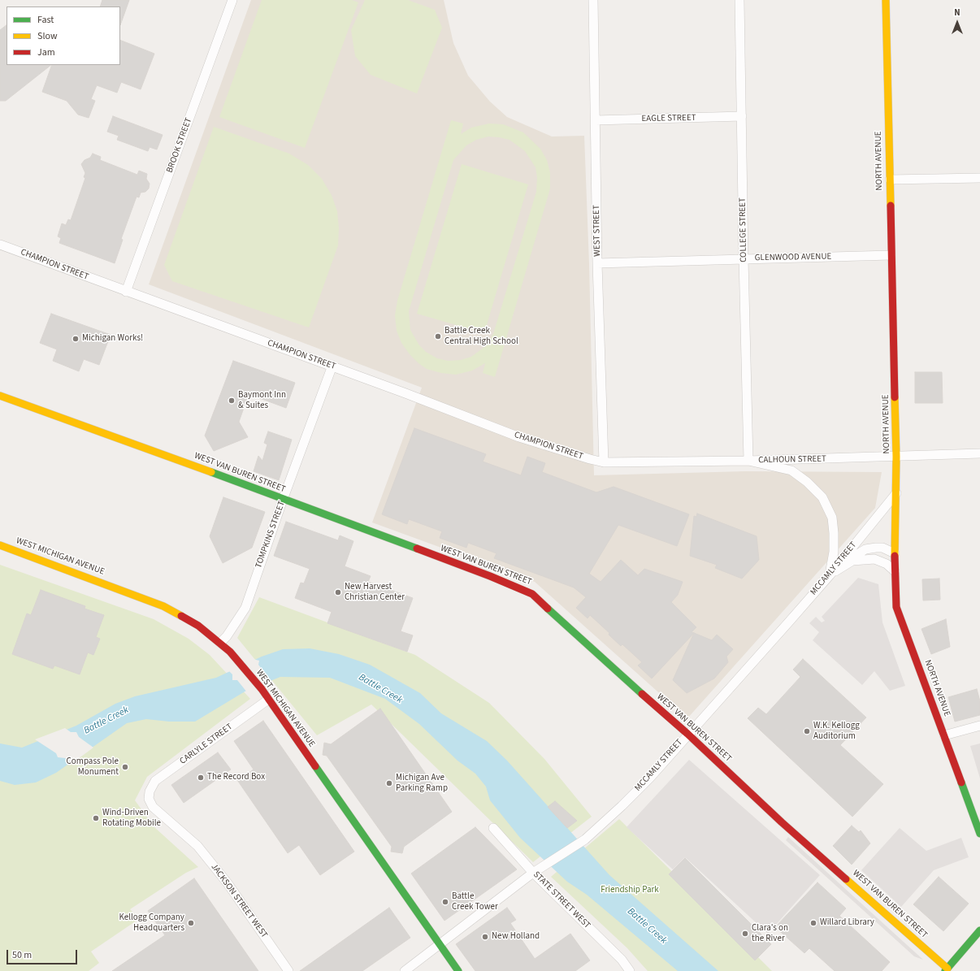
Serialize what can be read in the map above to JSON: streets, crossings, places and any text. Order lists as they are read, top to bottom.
{
  "streets": {
    "street": [
      "EAGLE STREET",
      "BROOK STREET",
      "NORTH AVENUE",
      "COLLEGE STREET",
      "WEST STREET",
      "GLENWOOD AVENUE",
      "CHAMPION STREET",
      "CALHOUN STREET",
      "WEST VAN BUREN STREET",
      "TOMPKINS STREET",
      "WEST MICHIGAN AVENUE",
      "MCCAMLY STREET",
      "CARLYLE STREET",
      "STATE STREET WEST",
      "JACKSON STREET WEST"
    ]
  },
  "crossings": [
    ["EAGLE STREET", "COLLEGE STREET"],
    ["EAGLE STREET", "WEST STREET"],
    ["BROOK STREET", "CHAMPION STREET"],
    ["NORTH AVENUE", "GLENWOOD AVENUE"],
    ["NORTH AVENUE", "CALHOUN STREET"],
    ["NORTH AVENUE", "MCCAMLY STREET"],
    ["COLLEGE STREET", "GLENWOOD AVENUE"],
    ["COLLEGE STREET", "CALHOUN STREET"],
    ["WEST STREET", "GLENWOOD AVENUE"],
    ["WEST STREET", "CHAMPION STREET"],
    ["WEST STREET", "CALHOUN STREET"],
    ["CHAMPION STREET", "CALHOUN STREET"],
    ["CHAMPION STREET", "TOMPKINS STREET"],
    ["WEST VAN BUREN STREET", "TOMPKINS STREET"],
    ["WEST VAN BUREN STREET", "MCCAMLY STREET"],
    ["TOMPKINS STREET", "WEST MICHIGAN AVENUE"],
    ["WEST MICHIGAN AVENUE", "MCCAMLY STREET"],
    ["WEST MICHIGAN AVENUE", "CARLYLE STREET"],
    ["MCCAMLY STREET", "STATE STREET WEST"],
    ["CARLYLE STREET", "JACKSON STREET WEST"]
  ],
  "water": ["Battle Creek"],
  "parks": ["Friendship Park"],
  "places": [
    "Battle Creek Central High School",
    "Michigan Works!",
    "Baymont Inn & Suites",
    "New Harvest Christian Center",
    "W.K. Kellogg Auditorium",
    "Compass Pole Monument",
    "The Record Box",
    "Michigan Ave Parking Ramp",
    "Wind-Driven Rotating Mobile",
    "Battle Creek Tower",
    "Kellogg Company Headquarters",
    "Willard Library",
    "Clara's on the River",
    "New Holland"
  ],
  "legend": ["Fast", "Slow", "Jam"],
  "scale_bar": "50 m",
  "north": "top"
}
